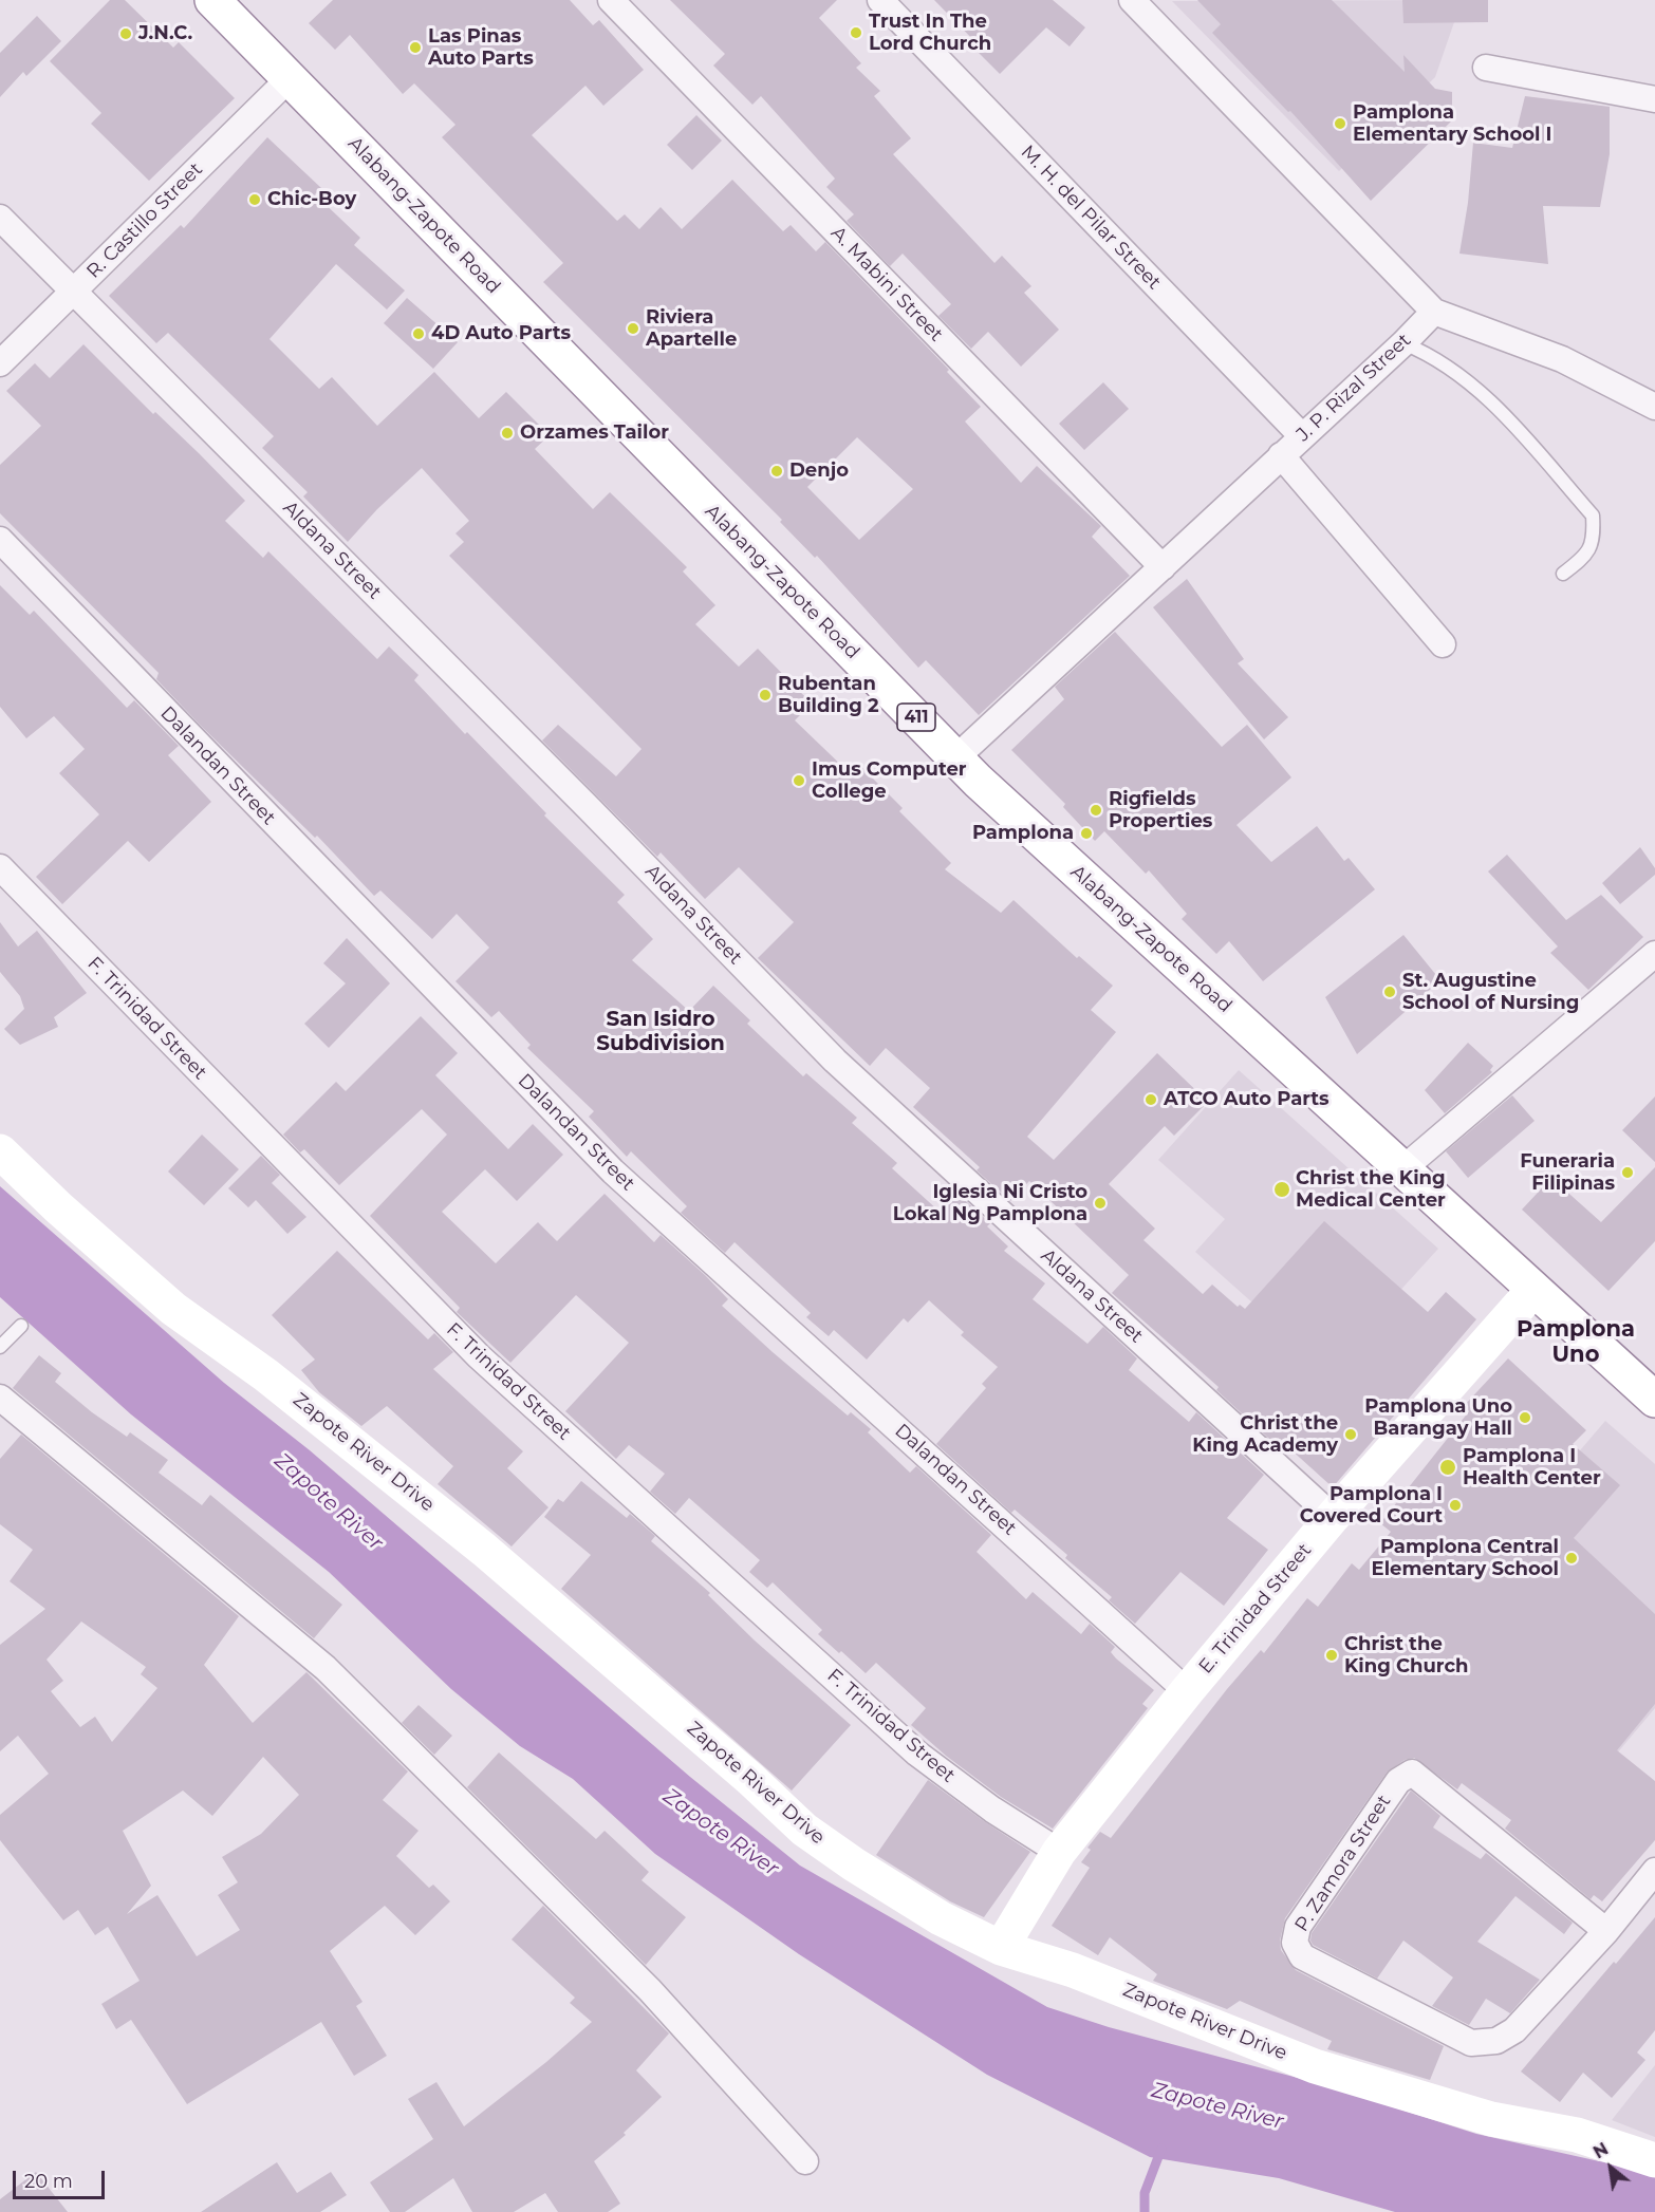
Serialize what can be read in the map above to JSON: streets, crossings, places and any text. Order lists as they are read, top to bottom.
{
  "streets": {
    "main road": [
      "Alabang-Zapote Road",
      "411",
      "Zapote River Drive",
      "E. Trinidad Street"
    ],
    "street": [
      "M. H. del Pilar Street",
      "R. Castillo Street",
      "A. Mabini Street",
      "J. P. Rizal Street",
      "Aldana Street",
      "Dalandan Street",
      "F. Trinidad Street",
      "P. Zamora Street"
    ]
  },
  "crossings": [
    ["Alabang-Zapote Road", "R. Castillo Street"],
    ["Alabang-Zapote Road", "J. P. Rizal Street"],
    ["Alabang-Zapote Road", "E. Trinidad Street"],
    ["M. H. del Pilar Street", "J. P. Rizal Street"],
    ["R. Castillo Street", "Aldana Street"],
    ["A. Mabini Street", "J. P. Rizal Street"],
    ["Aldana Street", "E. Trinidad Street"],
    ["Dalandan Street", "E. Trinidad Street"],
    ["F. Trinidad Street", "E. Trinidad Street"],
    ["Zapote River Drive", "E. Trinidad Street"]
  ],
  "districts": ["San Isidro Subdivision", "Pamplona Uno"],
  "water": ["Zapote River"],
  "places": [
    "Trust In The Lord Church",
    "J.N.C.",
    "Las Pinas Auto Parts",
    "Pamplona Elementary School I",
    "Chic-Boy",
    "Riviera Apartelle",
    "4D Auto Parts",
    "Orzames Tailor",
    "Denjo",
    "Rubentan Building 2",
    "Imus Computer College",
    "Rigfields Properties",
    "Pamplona",
    "St. Augustine School of Nursing",
    "ATCO Auto Parts",
    "Funeraria Filipinas",
    "Christ the King Medical Center",
    "Iglesia Ni Cristo Lokal Ng Pamplona",
    "Pamplona Uno Barangay Hall",
    "Christ the King Academy",
    "Pamplona I Health Center",
    "Pamplona I Covered Court",
    "Pamplona Central Elementary School",
    "Christ the King Church"
  ],
  "scale_bar": "20 m",
  "north": "top left"
}
